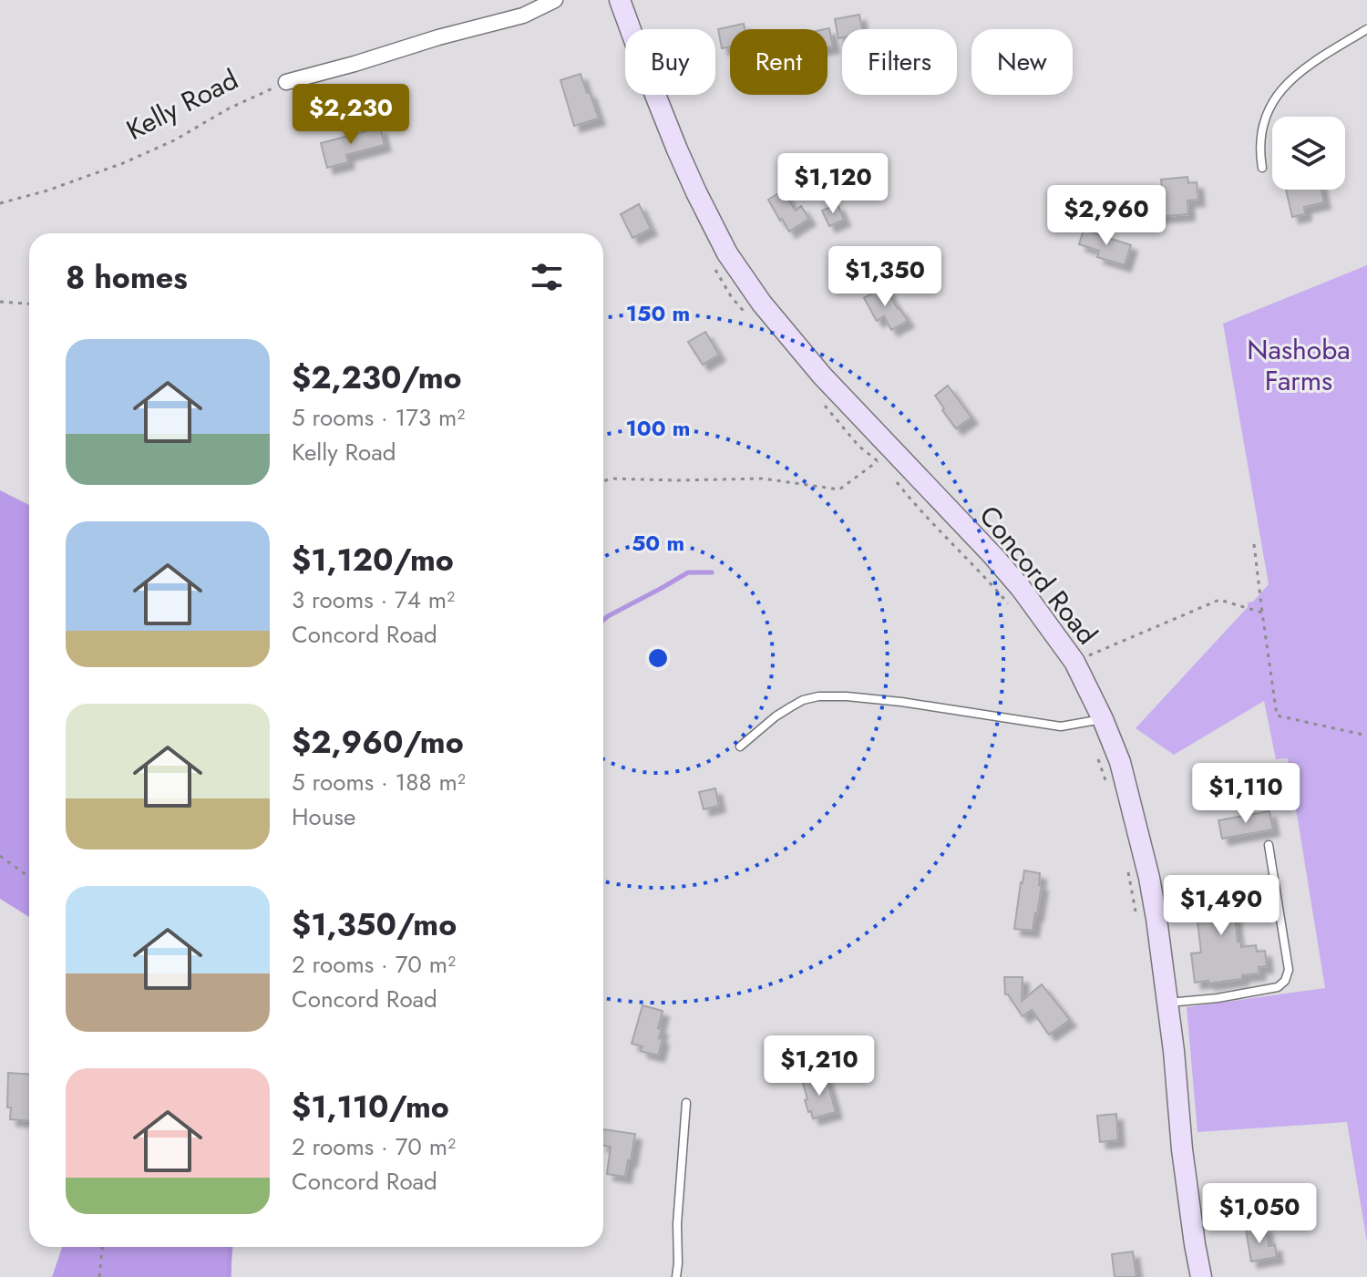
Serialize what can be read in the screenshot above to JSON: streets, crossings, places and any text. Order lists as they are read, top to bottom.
{
  "streets": {
    "main road": ["Concord Road"],
    "path": ["Kelly Road"]
  },
  "parks": ["Nashoba Farms"],
  "page": {
    "chip": [
      "Buy",
      "Rent",
      "Filters",
      "New"
    ],
    "price": [
      "$2,230",
      "$1,120",
      "$2,960",
      "$1,350",
      "$1,110",
      "$1,490",
      "$1,210",
      "$1,050"
    ],
    "heading": "8 homes",
    "list": [
      {
        "name": "$2,230/mo",
        "note": "5 rooms · 173 m² · Kelly Road"
      },
      {
        "name": "$1,120/mo",
        "note": "3 rooms · 74 m² · Concord Road"
      },
      {
        "name": "$2,960/mo",
        "note": "5 rooms · 188 m² · House"
      },
      {
        "name": "$1,350/mo",
        "note": "2 rooms · 70 m² · Concord Road"
      },
      {
        "name": "$1,110/mo",
        "note": "2 rooms · 70 m² · Concord Road"
      }
    ]
  },
  "rings": ["150 m", "100 m", "50 m"]
}
